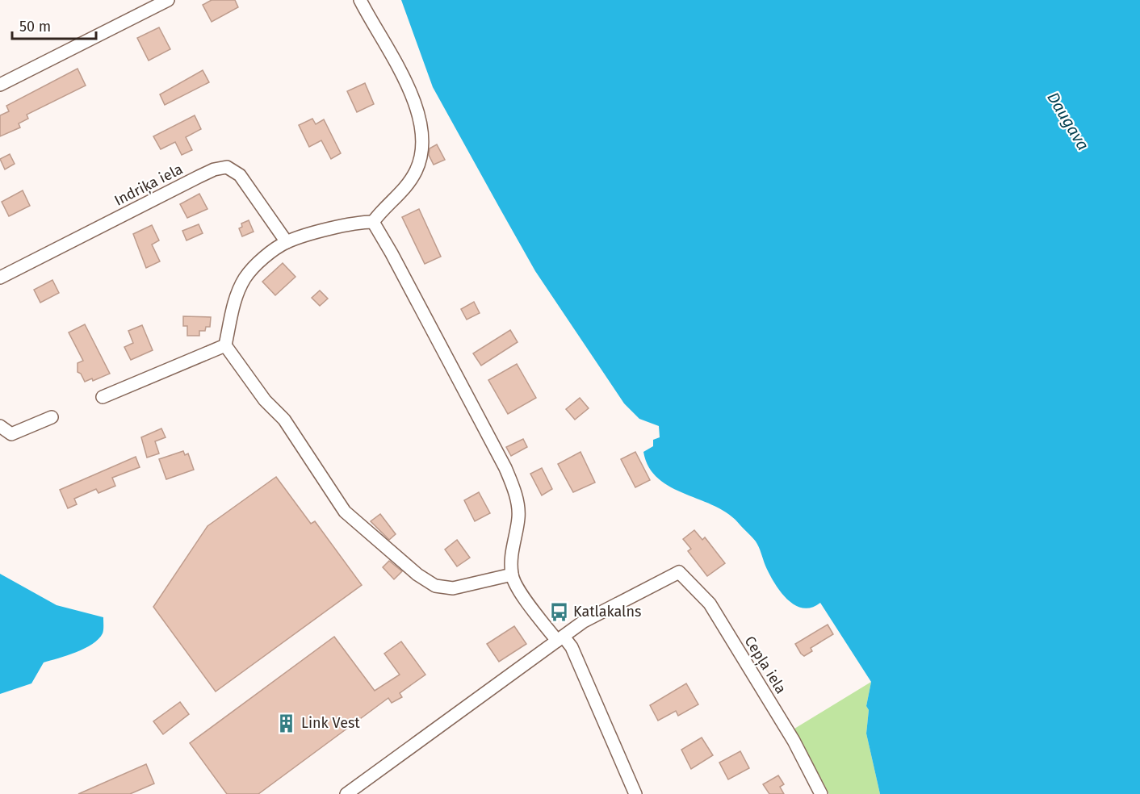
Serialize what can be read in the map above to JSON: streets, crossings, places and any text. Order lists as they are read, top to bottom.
{
  "streets": {
    "street": ["Indriķa iela", "Cepļa iela"]
  },
  "water": ["Daugava"],
  "places": {
    "bus stop": ["Katlakalns"],
    "building": ["Link Vest"]
  },
  "scale_bar": "50 m"
}
